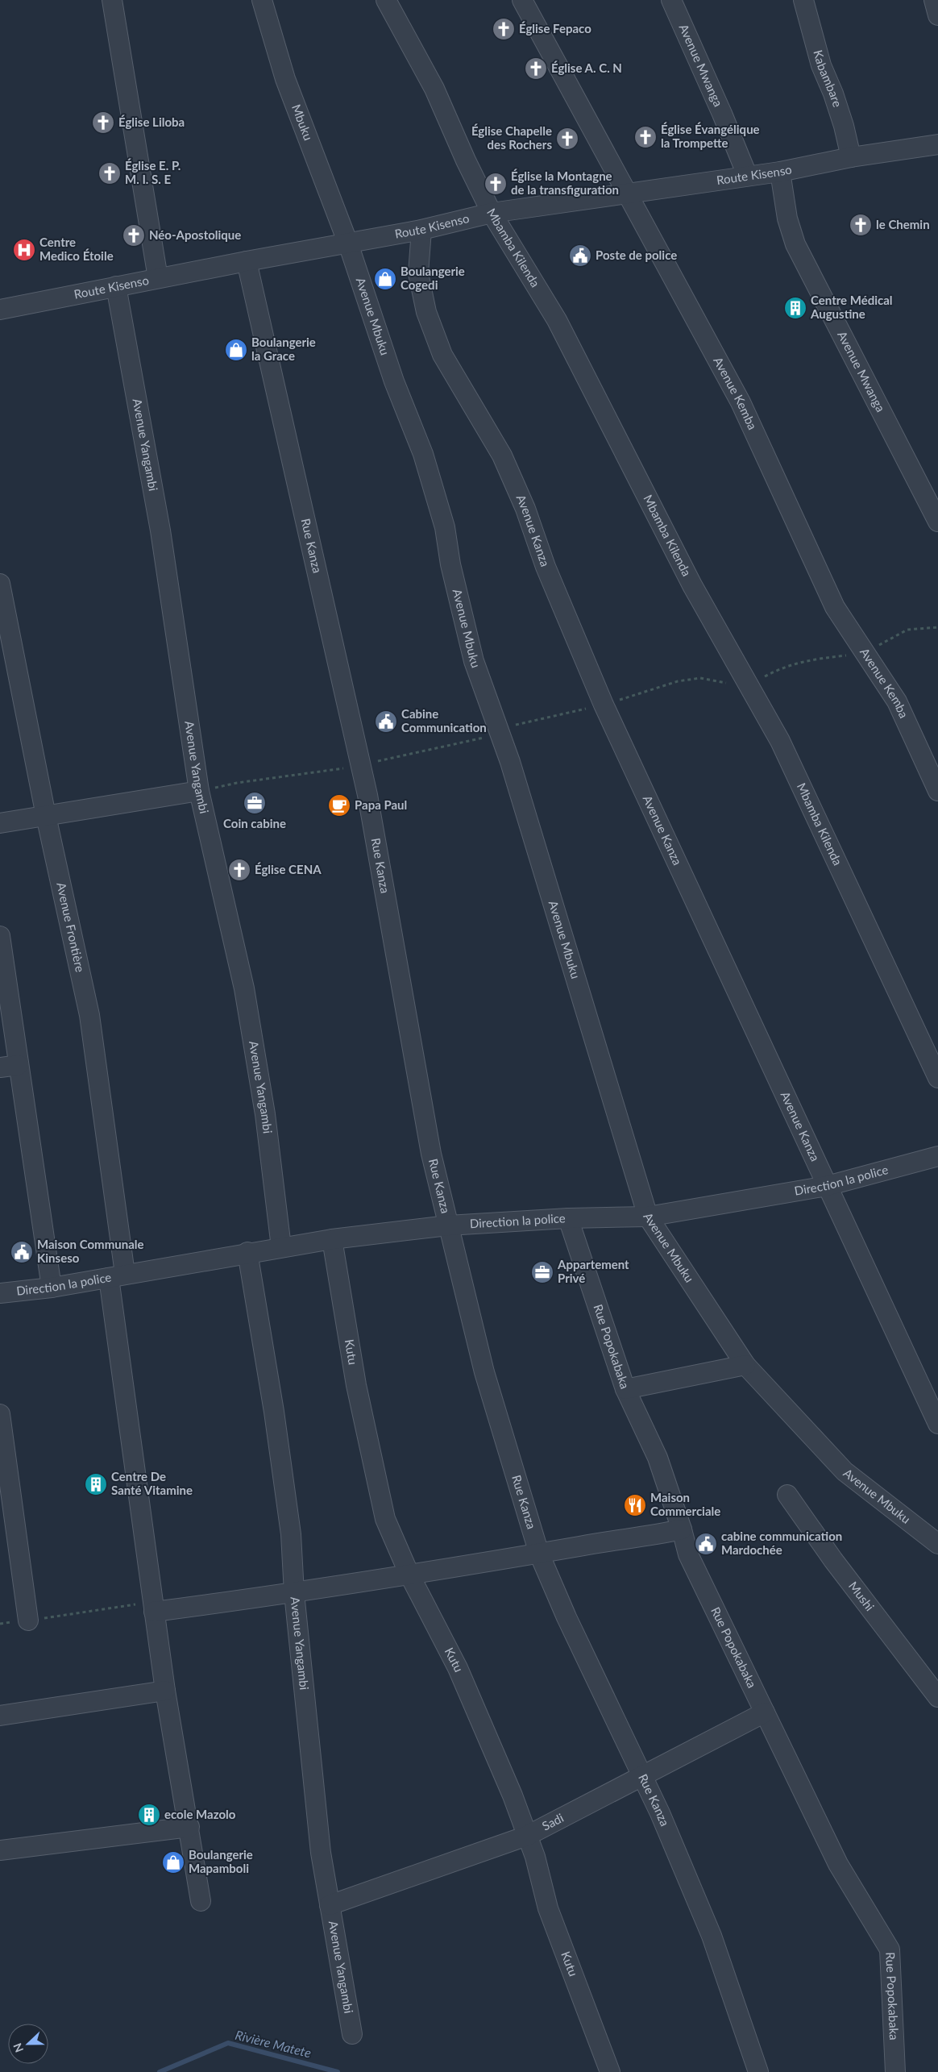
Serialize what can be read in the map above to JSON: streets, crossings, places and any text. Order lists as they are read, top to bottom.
{
  "streets": {
    "street": [
      "Avenue Mwanga",
      "Kabambare",
      "Mbuku",
      "Route Kisenso",
      "Mbamba Kilenda",
      "Avenue Mbuku",
      "Avenue Kemba",
      "Avenue Yangambi",
      "Avenue Kanza",
      "Rue Kanza",
      "Avenue Frontière",
      "Direction la police",
      "Rue Popokabaka",
      "Kutu",
      "Mushi",
      "Sadi"
    ]
  },
  "crossings": [
    ["Avenue Mwanga", "Route Kisenso"],
    ["Kabambare", "Route Kisenso"],
    ["Mbuku", "Route Kisenso"],
    ["Mbuku", "Avenue Mbuku"],
    ["Route Kisenso", "Mbamba Kilenda"],
    ["Route Kisenso", "Avenue Mbuku"],
    ["Route Kisenso", "Avenue Kemba"],
    ["Route Kisenso", "Avenue Yangambi"],
    ["Route Kisenso", "Avenue Kanza"],
    ["Route Kisenso", "Rue Kanza"],
    ["Avenue Mbuku", "Direction la police"],
    ["Avenue Yangambi", "Direction la police"],
    ["Avenue Yangambi", "Sadi"],
    ["Avenue Kanza", "Direction la police"],
    ["Rue Kanza", "Direction la police"],
    ["Rue Kanza", "Sadi"],
    ["Avenue Frontière", "Direction la police"],
    ["Direction la police", "Rue Popokabaka"],
    ["Direction la police", "Kutu"],
    ["Rue Popokabaka", "Sadi"],
    ["Kutu", "Sadi"]
  ],
  "water": ["Rivière Matete"],
  "places": {
    "church": [
      "Église Fepaco",
      "Église A. C. N",
      "Église Liloba",
      "Église Évangélique la Trompette",
      "Église Chapelle des Rochers",
      "Église E. P. M. I. S. E",
      "Église la Montagne de la transfiguration",
      "le Chemin",
      "Néo-Apostolique",
      "Église CENA"
    ],
    "hospital": ["Centre Medico Étoile"],
    "public building": [
      "Poste de police",
      "Cabine Communication",
      "Maison Communale Kinseso",
      "cabine communication Mardochée"
    ],
    "shop": ["Boulangerie Cogedi", "Boulangerie la Grace", "Boulangerie Mapamboli"],
    "building": ["Centre Médical Augustine", "Centre De Santé Vitamine", "ecole Mazolo"],
    "office": ["Coin cabine", "Appartement Privé"],
    "cafe": ["Papa Paul"],
    "restaurant": ["Maison Commerciale"]
  },
  "north": "left"
}
